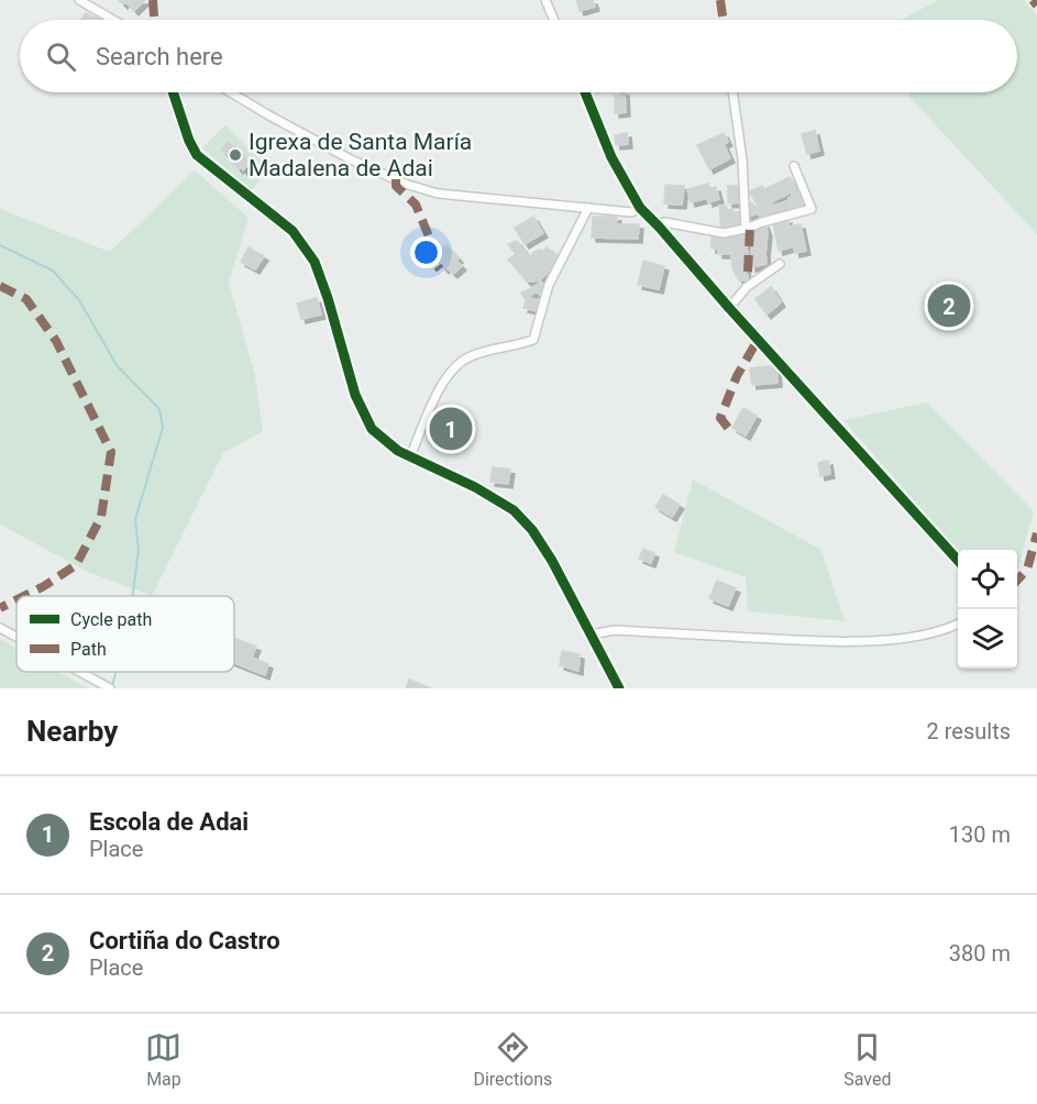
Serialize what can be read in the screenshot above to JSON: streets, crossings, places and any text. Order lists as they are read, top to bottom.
{
  "places": ["Igrexa de Santa María Madalena de Adai"],
  "legend": ["Cycle path", "Path"],
  "page": {
    "search": "Search here",
    "pins": ["2", "1"],
    "heading": ["Nearby", "2 results"],
    "list": [
      {
        "mark": "1",
        "name": "Escola de Adai",
        "note": "Place",
        "value": "130 m"
      },
      {
        "mark": "2",
        "name": "Cortiña do Castro",
        "note": "Place",
        "value": "380 m"
      }
    ],
    "nav": ["Map", "Directions", "Saved"]
  }
}
